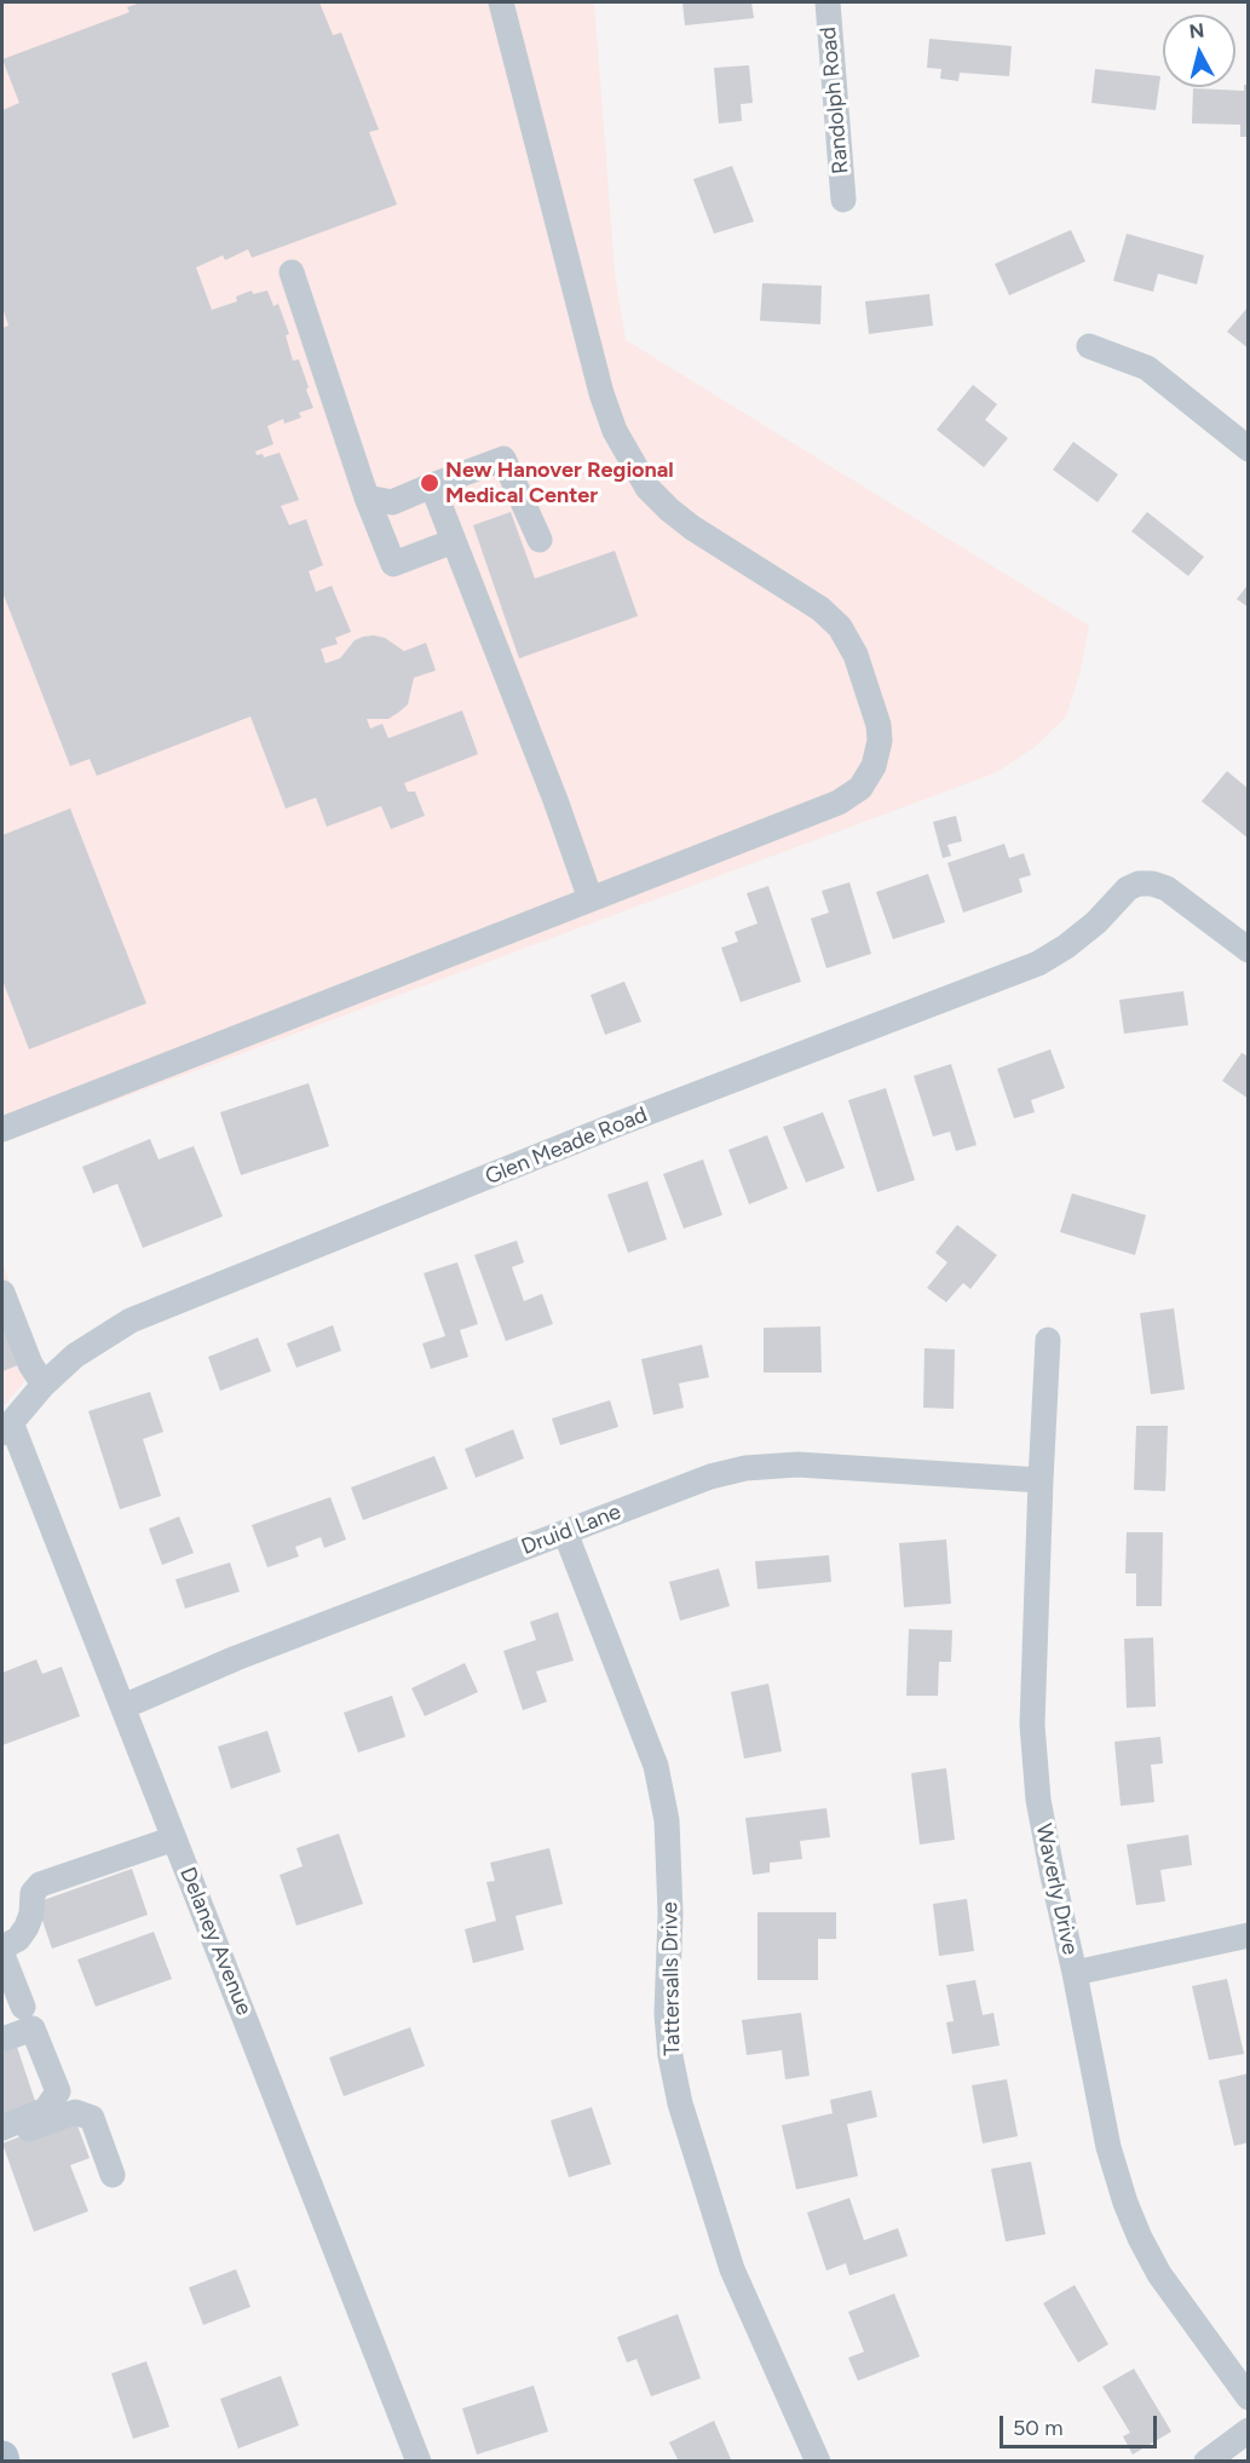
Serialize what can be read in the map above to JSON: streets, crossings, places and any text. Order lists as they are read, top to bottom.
{
  "streets": {
    "street": [
      "Randolph Road",
      "Glen Meade Road",
      "Druid Lane",
      "Waverly Drive",
      "Delaney Avenue",
      "Tattersalls Drive"
    ]
  },
  "crossings": [
    ["Glen Meade Road", "Delaney Avenue"],
    ["Druid Lane", "Waverly Drive"],
    ["Druid Lane", "Delaney Avenue"],
    ["Druid Lane", "Tattersalls Drive"]
  ],
  "places": ["New Hanover Regional Medical Center"],
  "scale_bar": "50 m",
  "north": "top"
}
